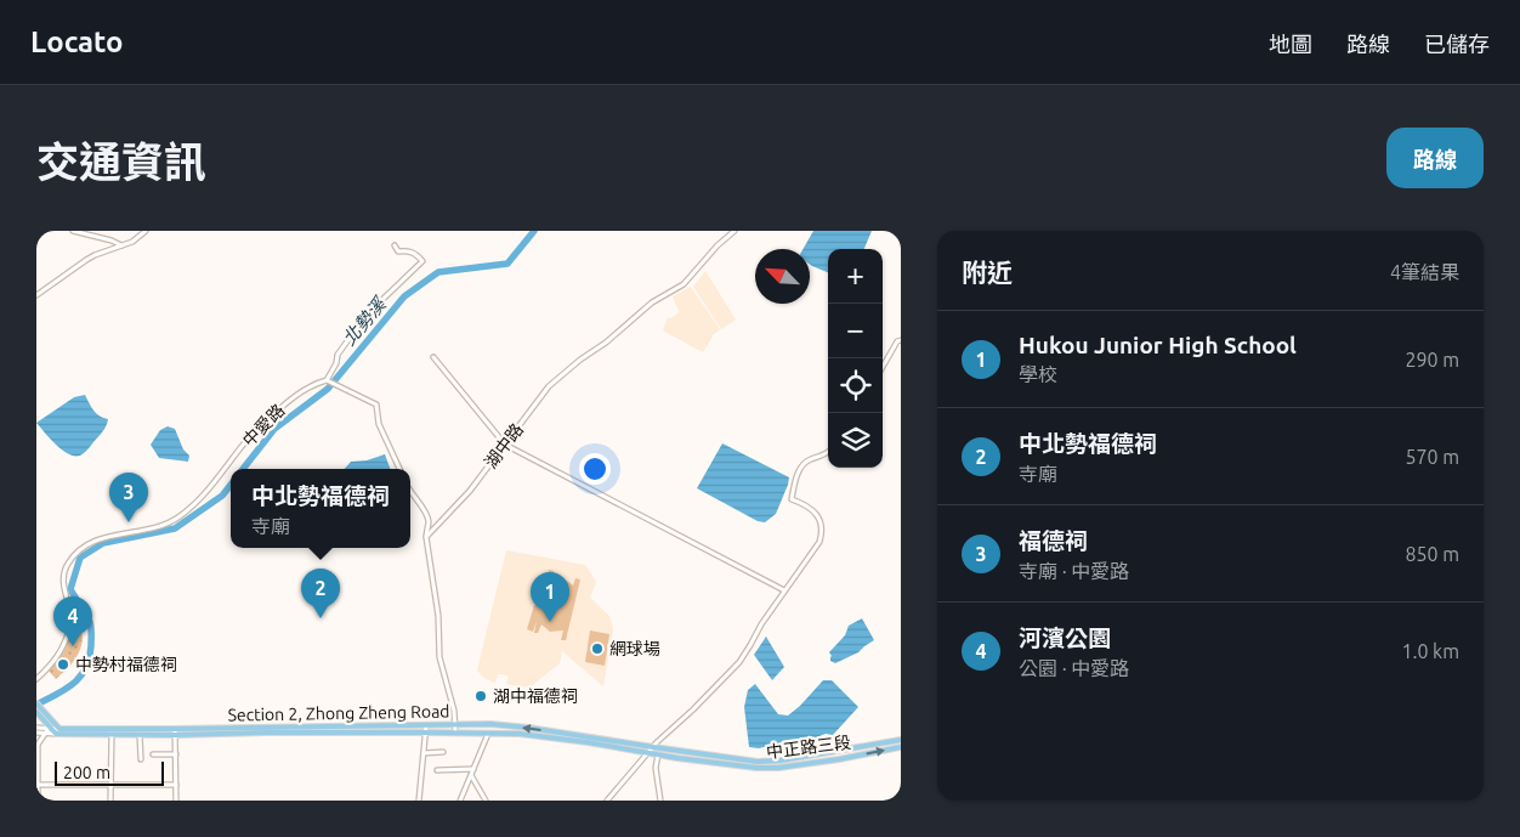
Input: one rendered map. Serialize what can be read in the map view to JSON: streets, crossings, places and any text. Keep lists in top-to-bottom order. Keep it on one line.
{"streets":{"main road":["Section 2, Zhong Zheng Road","中正路三段"],"street":["中愛路","湖中路"]},"crossings":[["Section 2, Zhong Zheng Road","中正路三段"]],"one_way":["中正路三段"],"water":["北勢溪"],"places":["網球場","中勢村福德祠","湖中福德祠"],"scale_bar":"200 m","north":"top left","page":{"header":"Locato","nav":["地圖","路線","已儲存"],"title":"交通資訊","buttons":"路線","heading":["附近","4筆結果"],"map_buttons":["+","−"],"list":[{"mark":"1","name":"Hukou Junior High School","note":"學校","value":"290 m"},{"mark":"2","name":"中北勢福德祠","note":"寺廟","value":"570 m"},{"mark":"3","name":"福德祠","note":"寺廟 · 中愛路","value":"850 m"},{"mark":"4","name":"河濱公園","note":"公園 · 中愛路","value":"1.0 km"}],"popup":["中北勢福德祠","寺廟"],"pins":["3","2","1","4"],"scale":"200 m"}}
